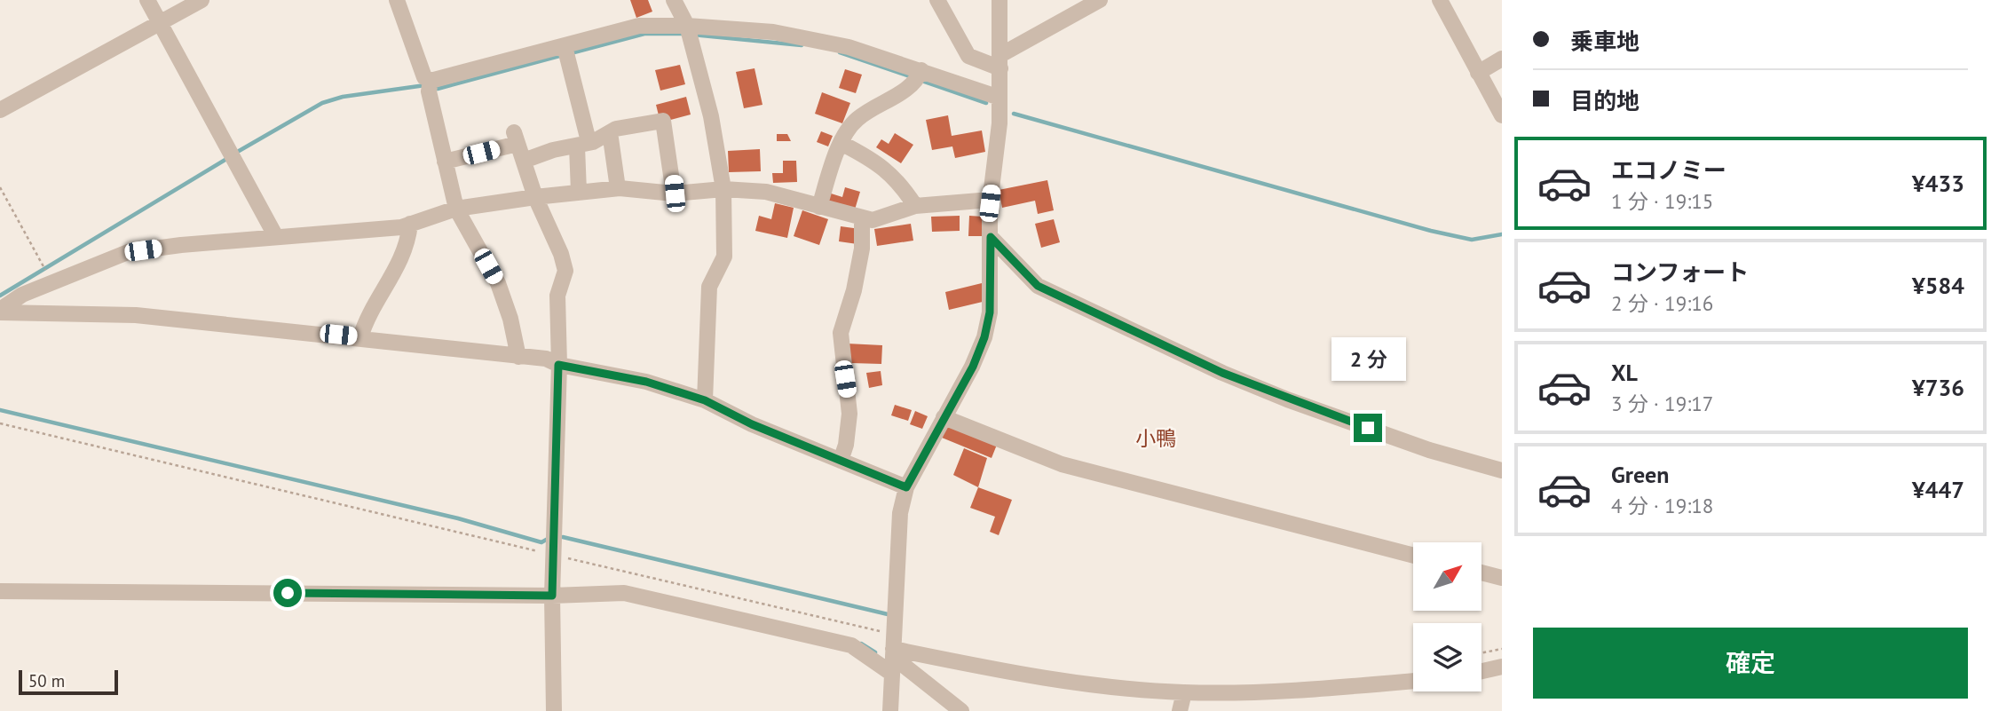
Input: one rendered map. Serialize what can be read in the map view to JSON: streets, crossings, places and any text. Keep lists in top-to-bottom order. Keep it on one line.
{"districts":["小鴨"],"scale_bar":"50 m","north":"top right","page":{"banner":["乗車地","目的地"],"list":[{"name":"エコノミー","note":"1 分 · 19:15","value":"¥433"},{"name":"コンフォート","note":"2 分 · 19:16","value":"¥584"},{"name":"XL","note":"3 分 · 19:17","value":"¥736"},{"name":"Green","note":"4 分 · 19:18","value":"¥447"}],"bubble":"2 分","buttons":"確定","scale":"50 m"}}
